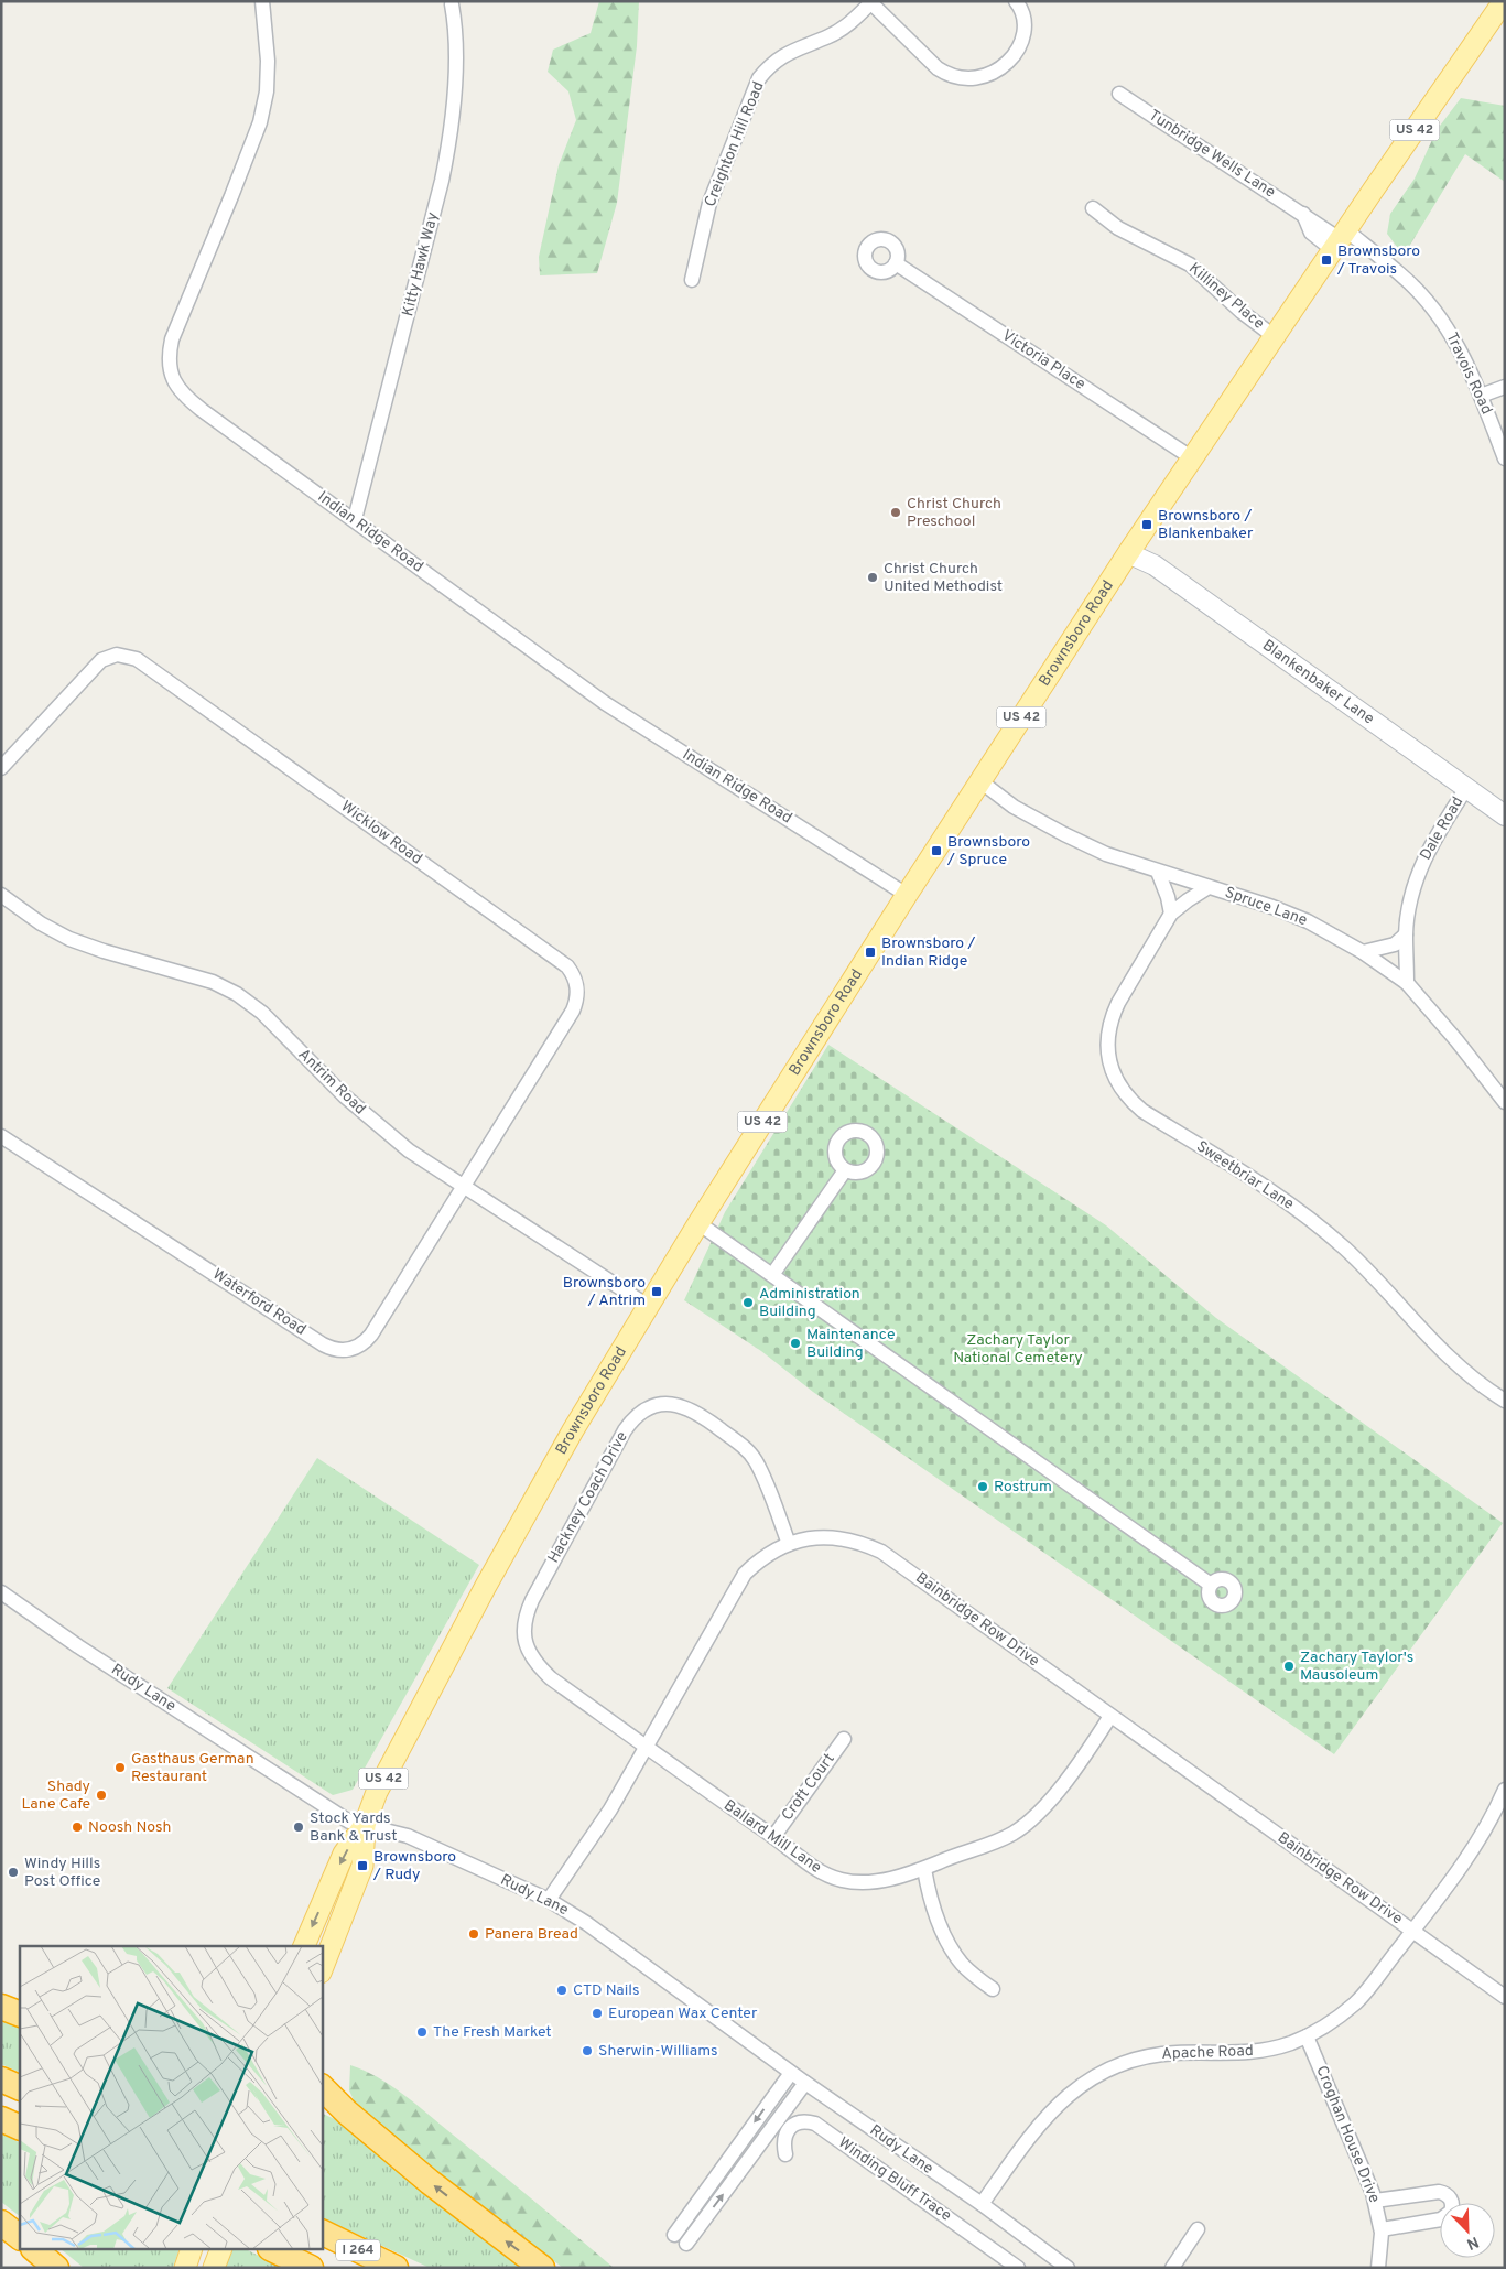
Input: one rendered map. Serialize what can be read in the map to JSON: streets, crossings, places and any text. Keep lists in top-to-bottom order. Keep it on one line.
{"streets":{"highway":["I 264"],"main road":["US 42","Brownsboro Road"],"street":["Creighton Hill Road","Tunbridge Wells Lane","Kitty Hawk Way","Killiney Place","Victoria Place","Travois Road","Indian Ridge Road","Blankenbaker Lane","Dale Road","Wicklow Road","Spruce Lane","Antrim Road","Sweetbriar Lane","Waterford Road","Hackney Coach Drive","Bainbridge Row Drive","Rudy Lane","Croft Court","Ballard Mill Lane","Apache Road","Croghan House Drive","Winding Bluff Trace"]},"crossings":[["Tunbridge Wells Lane","Travois Road"],["Tunbridge Wells Lane","Brownsboro Road"],["Kitty Hawk Way","Indian Ridge Road"],["Killiney Place","Brownsboro Road"],["Victoria Place","Brownsboro Road"],["Travois Road","Brownsboro Road"],["Indian Ridge Road","Brownsboro Road"],["Brownsboro Road","Blankenbaker Lane"],["Brownsboro Road","Spruce Lane"],["Brownsboro Road","Antrim Road"],["Brownsboro Road","Rudy Lane"],["Blankenbaker Lane","Dale Road"],["Dale Road","Spruce Lane"],["Wicklow Road","Antrim Road"],["Wicklow Road","Waterford Road"],["Spruce Lane","Sweetbriar Lane"],["Antrim Road","Waterford Road"],["Hackney Coach Drive","Bainbridge Row Drive"],["Hackney Coach Drive","Ballard Mill Lane"],["Bainbridge Row Drive","Rudy Lane"],["Bainbridge Row Drive","Ballard Mill Lane"],["Bainbridge Row Drive","Apache Road"],["Rudy Lane","Apache Road"],["Croft Court","Ballard Mill Lane"],["Apache Road","Croghan House Drive"]],"parks":["Zachary Taylor National Cemetery"],"places":{"transit":["Brownsboro / Travois","Brownsboro / Blankenbaker","Brownsboro / Spruce","Brownsboro / Indian Ridge","Brownsboro / Antrim","Brownsboro / Rudy"],"other":["Christ Church Preschool","Christ Church United Methodist","Administration Building","Maintenance Building","Rostrum","Zachary Taylor's Mausoleum","Gasthaus German Restaurant","Shady Lane Cafe","Noosh Nosh","Stock Yards Bank & Trust","Windy Hills Post Office","Panera Bread","CTD Nails","European Wax Center","The Fresh Market","Sherwin-Williams"]},"north":"bottom right"}
